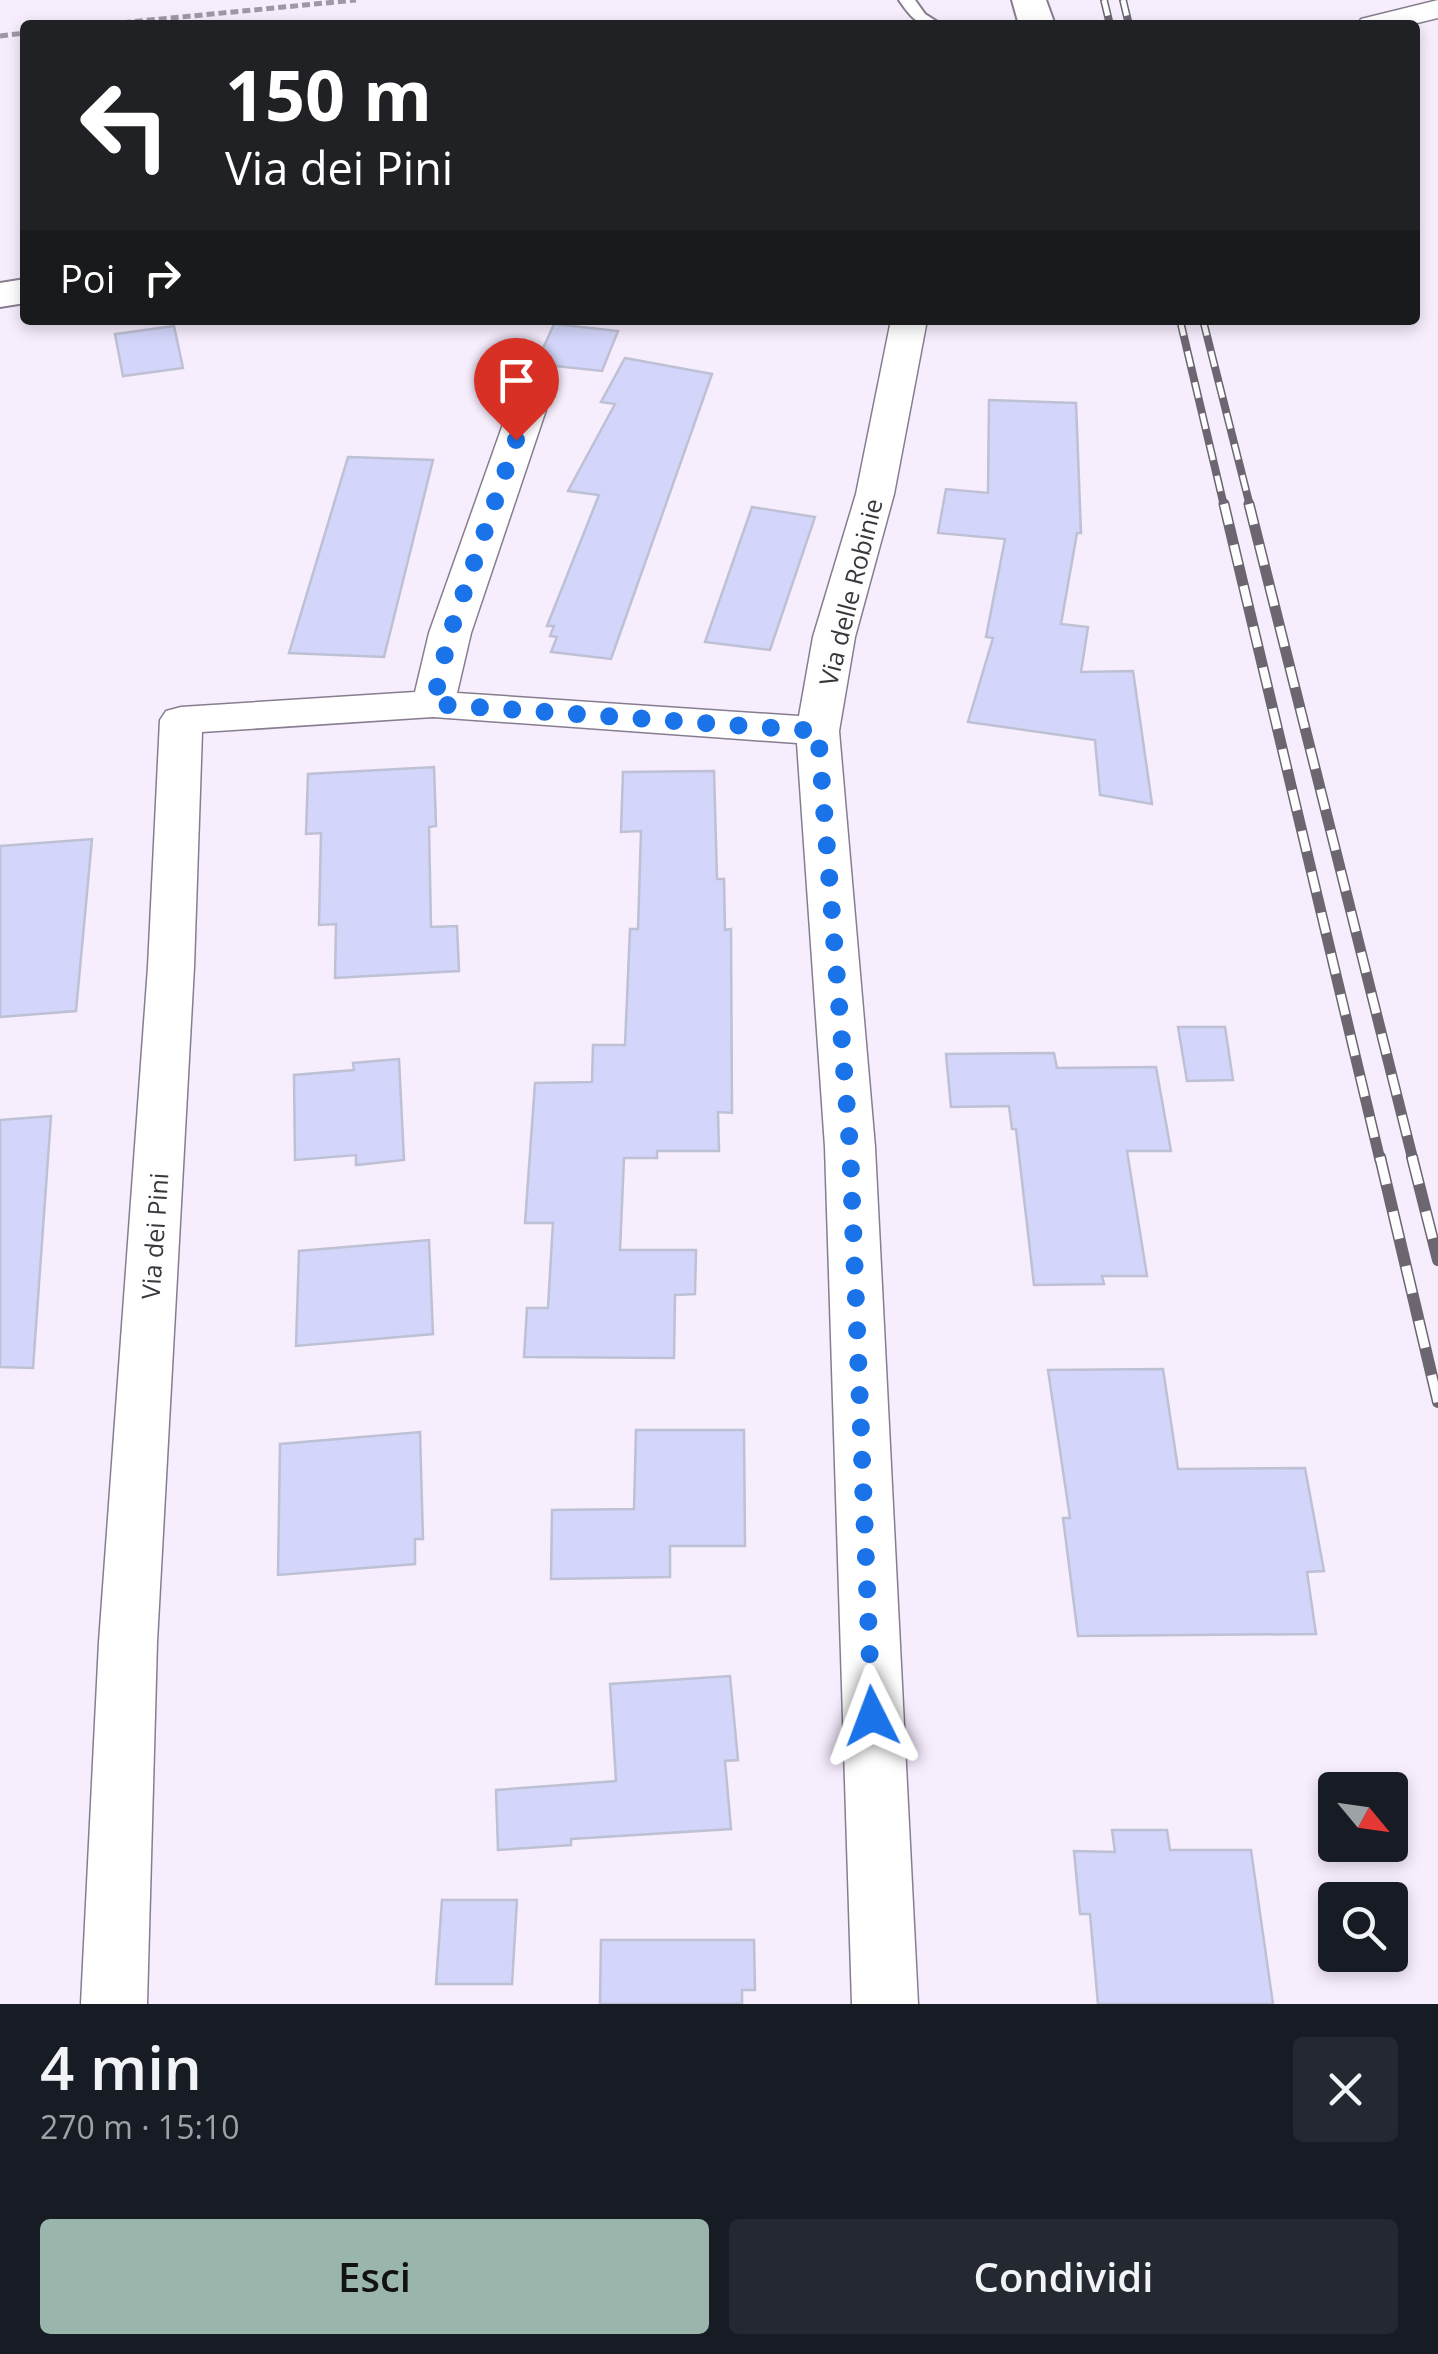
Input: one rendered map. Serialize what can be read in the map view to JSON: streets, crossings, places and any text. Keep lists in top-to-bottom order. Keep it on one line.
{"streets":{"street":["Via delle Robinie","Via dei Pini"]},"crossings":[["Via delle Robinie","Via dei Pini"]],"north":"bottom right","page":{"turn":["150 m","Via dei Pini"],"then":"Poi","heading":["4 min","270 m · 15:10"],"buttons":["Esci","Condividi"]}}
